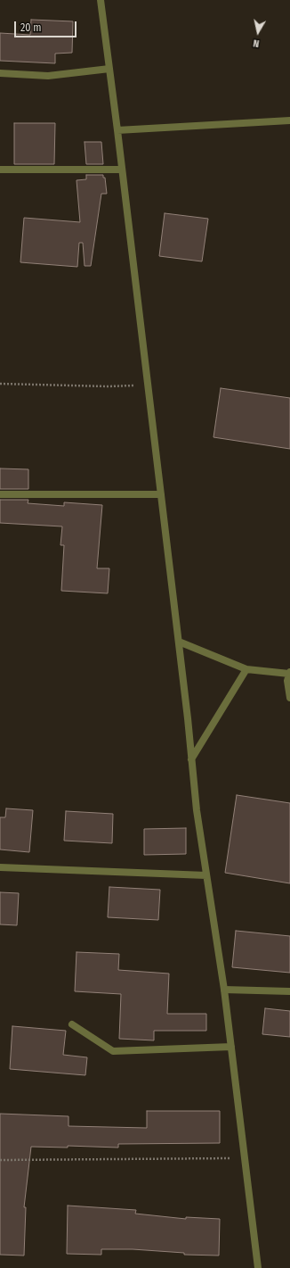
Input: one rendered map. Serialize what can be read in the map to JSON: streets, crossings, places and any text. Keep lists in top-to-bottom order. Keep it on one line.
{"scale_bar":"20 m","north":"bottom"}
